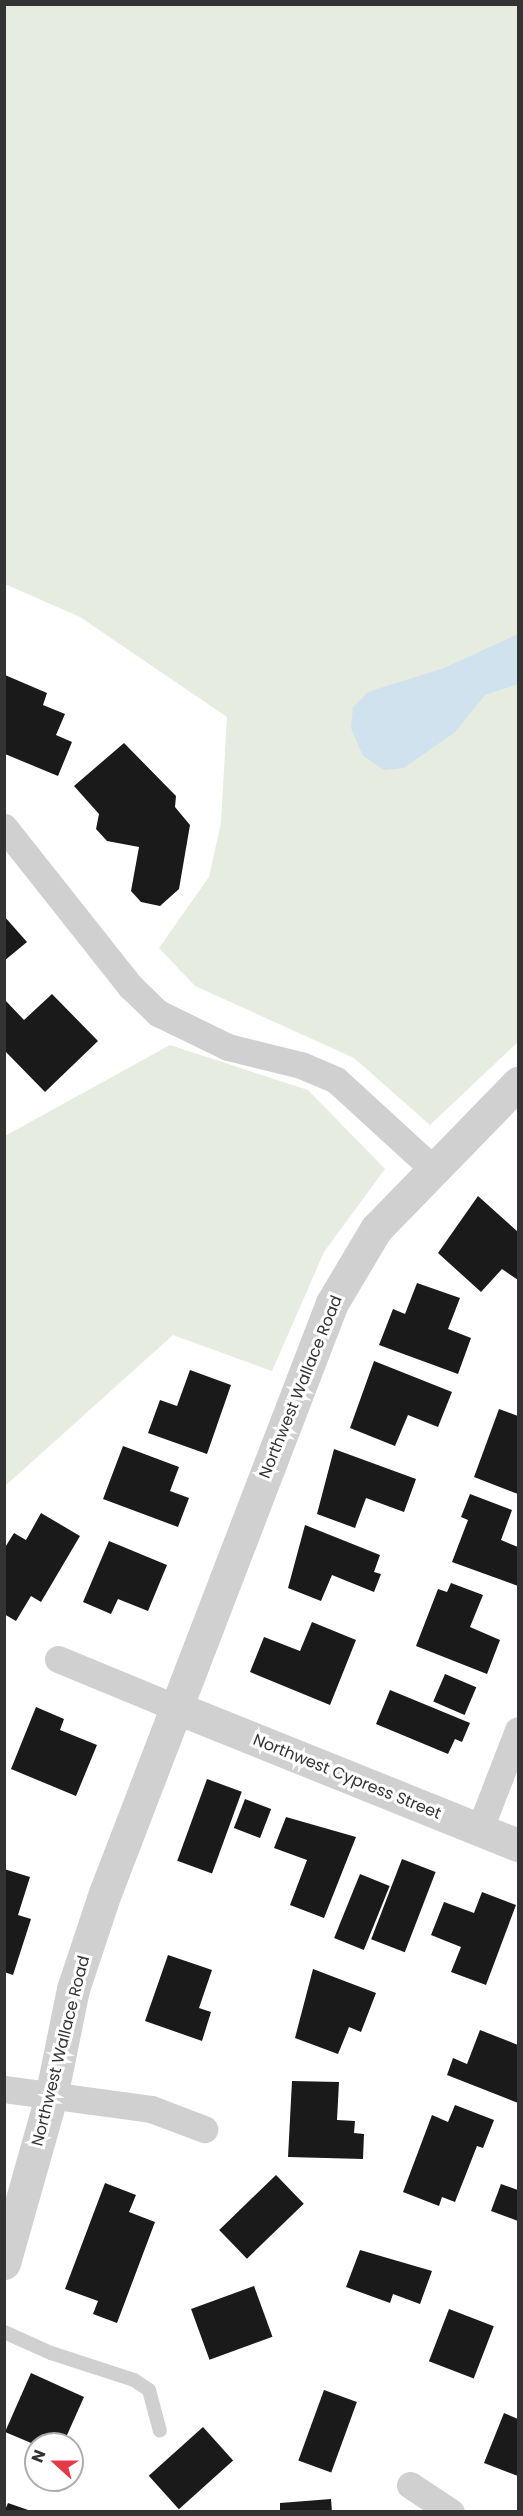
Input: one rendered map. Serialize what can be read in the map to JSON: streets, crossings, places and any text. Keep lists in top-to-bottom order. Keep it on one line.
{"streets":{"street":["Northwest Wallace Road","Northwest Cypress Street"]},"crossings":[["Northwest Wallace Road","Northwest Cypress Street"]],"north":"left"}
